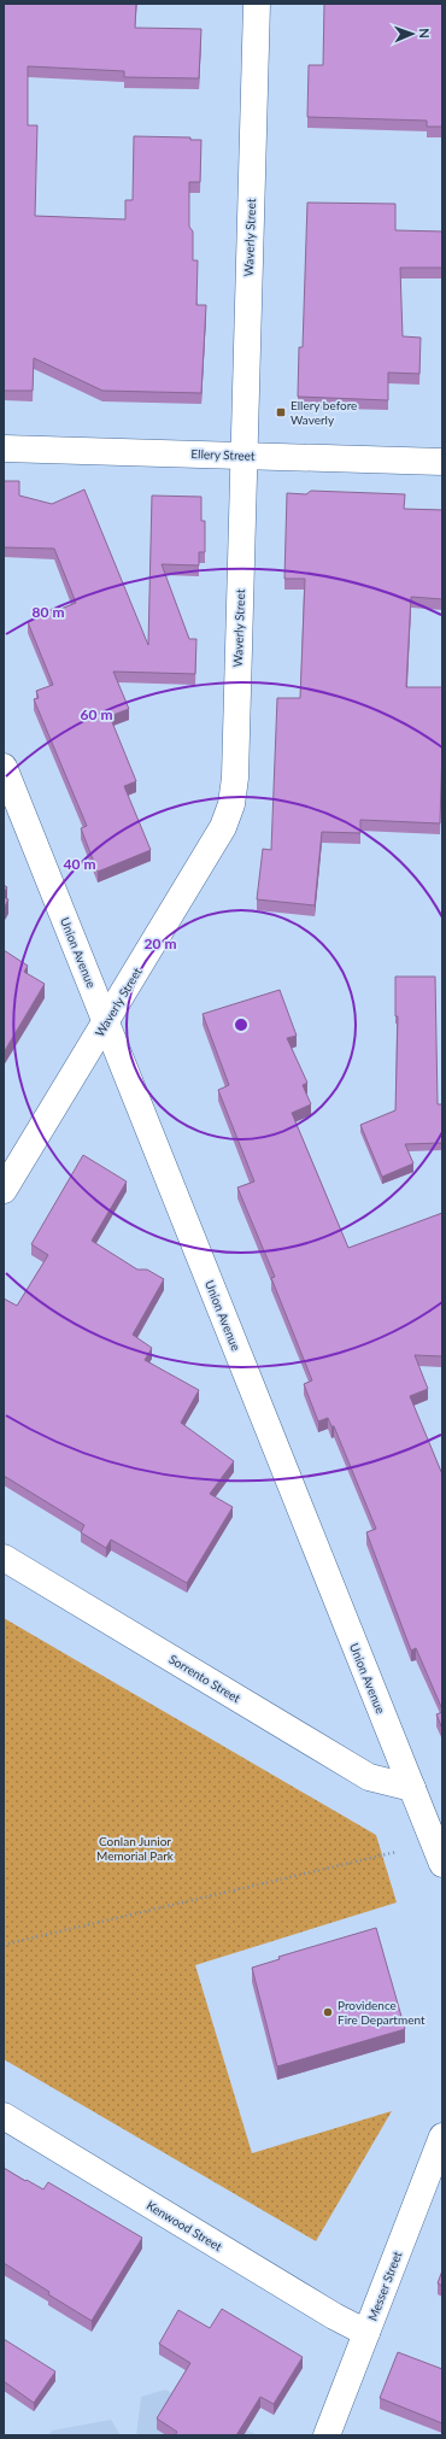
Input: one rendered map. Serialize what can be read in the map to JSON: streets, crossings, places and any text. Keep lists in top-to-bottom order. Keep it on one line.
{"streets":{"street":["Waverly Street","Ellery Street","Union Avenue","Sorrento Street","Kenwood Street","Messer Street"]},"crossings":[["Waverly Street","Ellery Street"],["Waverly Street","Union Avenue"],["Union Avenue","Sorrento Street"],["Kenwood Street","Messer Street"]],"parks":["Conlan Junior Memorial Park"],"places":{"transit":["Ellery before Waverly"],"other":["Providence Fire Department"]},"north":"right","rings":["80 m","60 m","40 m","20 m"]}
